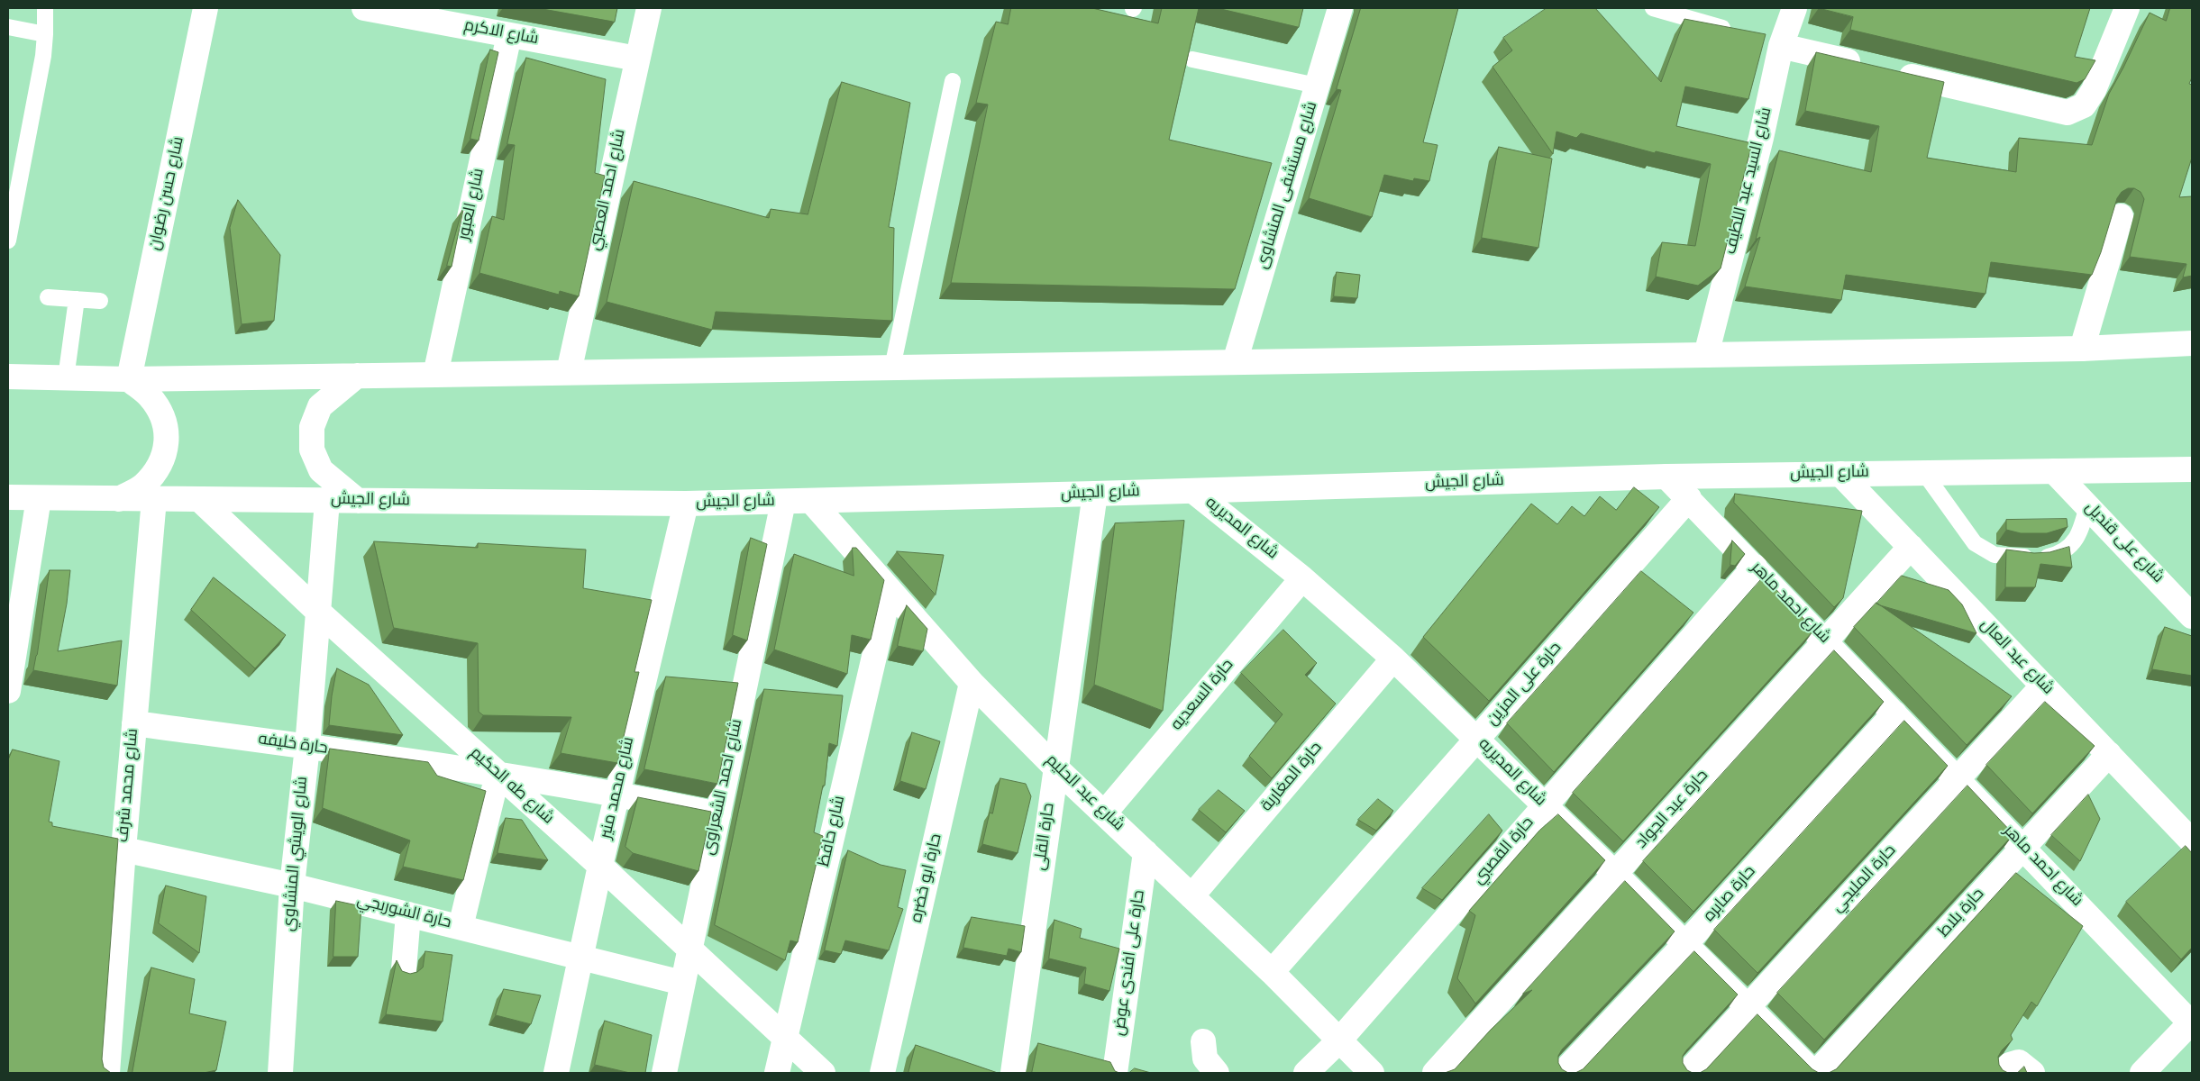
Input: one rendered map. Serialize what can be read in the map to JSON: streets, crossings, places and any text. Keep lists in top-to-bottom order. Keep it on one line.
{"streets":{"street":["شارع الاكرم","شارع السيد عبد اللطيف","شارع مستشفى المنشاوى","شارع احمد العصبي","شارع حسن رضوان","شارع العبور","شارع الجيش","شارع المديريه","شارع على قنديل","شارع احمد ماهر","شارع عبد العال","حارة على المزين","حارة السعديه","حارة خليفه","حارة المغاربة","شارع محمد شرف","شارع طه الحكيم","شارع احمد الشعراوى","شارع محمد منير","شارع عبد الحليم","حارة عبد الجواد","شارع حافظ","حارة القلى","حارة القصبي","شارع الويشي المنشاوي","حارة ابو خضره","حارة المليجي","حارة صابره","حارة الشوربجي","حارة بلاط","حارة على افندى عوض"]},"crossings":[["شارع الاكرم","شارع احمد العصبي"],["شارع الاكرم","شارع العبور"],["شارع الجيش","شارع المديريه"],["شارع الجيش","شارع على قنديل"],["شارع الجيش","شارع احمد ماهر"],["شارع الجيش","شارع عبد العال"],["شارع الجيش","شارع محمد شرف"],["شارع الجيش","شارع طه الحكيم"],["شارع الجيش","شارع احمد الشعراوى"],["شارع الجيش","شارع محمد منير"],["شارع الجيش","شارع عبد الحليم"],["شارع الجيش","حارة القلى"],["شارع الجيش","شارع الويشي المنشاوي"],["شارع المديريه","حارة على المزين"],["شارع المديريه","حارة السعديه"],["شارع المديريه","حارة المغاربة"],["شارع المديريه","حارة عبد الجواد"],["شارع المديريه","حارة القصبي"],["شارع المديريه","حارة المليجي"],["شارع المديريه","حارة صابره"],["شارع المديريه","حارة بلاط"],["شارع احمد ماهر","حارة على المزين"],["شارع احمد ماهر","حارة عبد الجواد"],["شارع احمد ماهر","حارة القصبي"],["شارع احمد ماهر","حارة المليجي"],["شارع احمد ماهر","حارة صابره"],["شارع احمد ماهر","حارة بلاط"],["شارع عبد العال","حارة عبد الجواد"],["شارع عبد العال","حارة المليجي"],["شارع عبد العال","حارة بلاط"],["حارة على المزين","شارع عبد الحليم"],["حارة السعديه","شارع عبد الحليم"],["حارة خليفه","شارع محمد شرف"],["حارة خليفه","شارع طه الحكيم"],["حارة خليفه","شارع احمد الشعراوى"],["حارة خليفه","شارع محمد منير"],["حارة خليفه","شارع الويشي المنشاوي"],["حارة المغاربة","شارع عبد الحليم"],["شارع محمد شرف","حارة الشوربجي"],["شارع طه الحكيم","شارع احمد الشعراوى"],["شارع طه الحكيم","شارع محمد منير"],["شارع طه الحكيم","شارع حافظ"],["شارع طه الحكيم","شارع الويشي المنشاوي"],["شارع احمد الشعراوى","حارة الشوربجي"],["شارع محمد منير","حارة الشوربجي"],["شارع عبد الحليم","شارع حافظ"],["شارع عبد الحليم","حارة القلى"],["شارع عبد الحليم","حارة القصبي"],["شارع عبد الحليم","حارة ابو خضره"],["شارع عبد الحليم","حارة على افندى عوض"],["شارع الويشي المنشاوي","حارة الشوربجي"]]}
